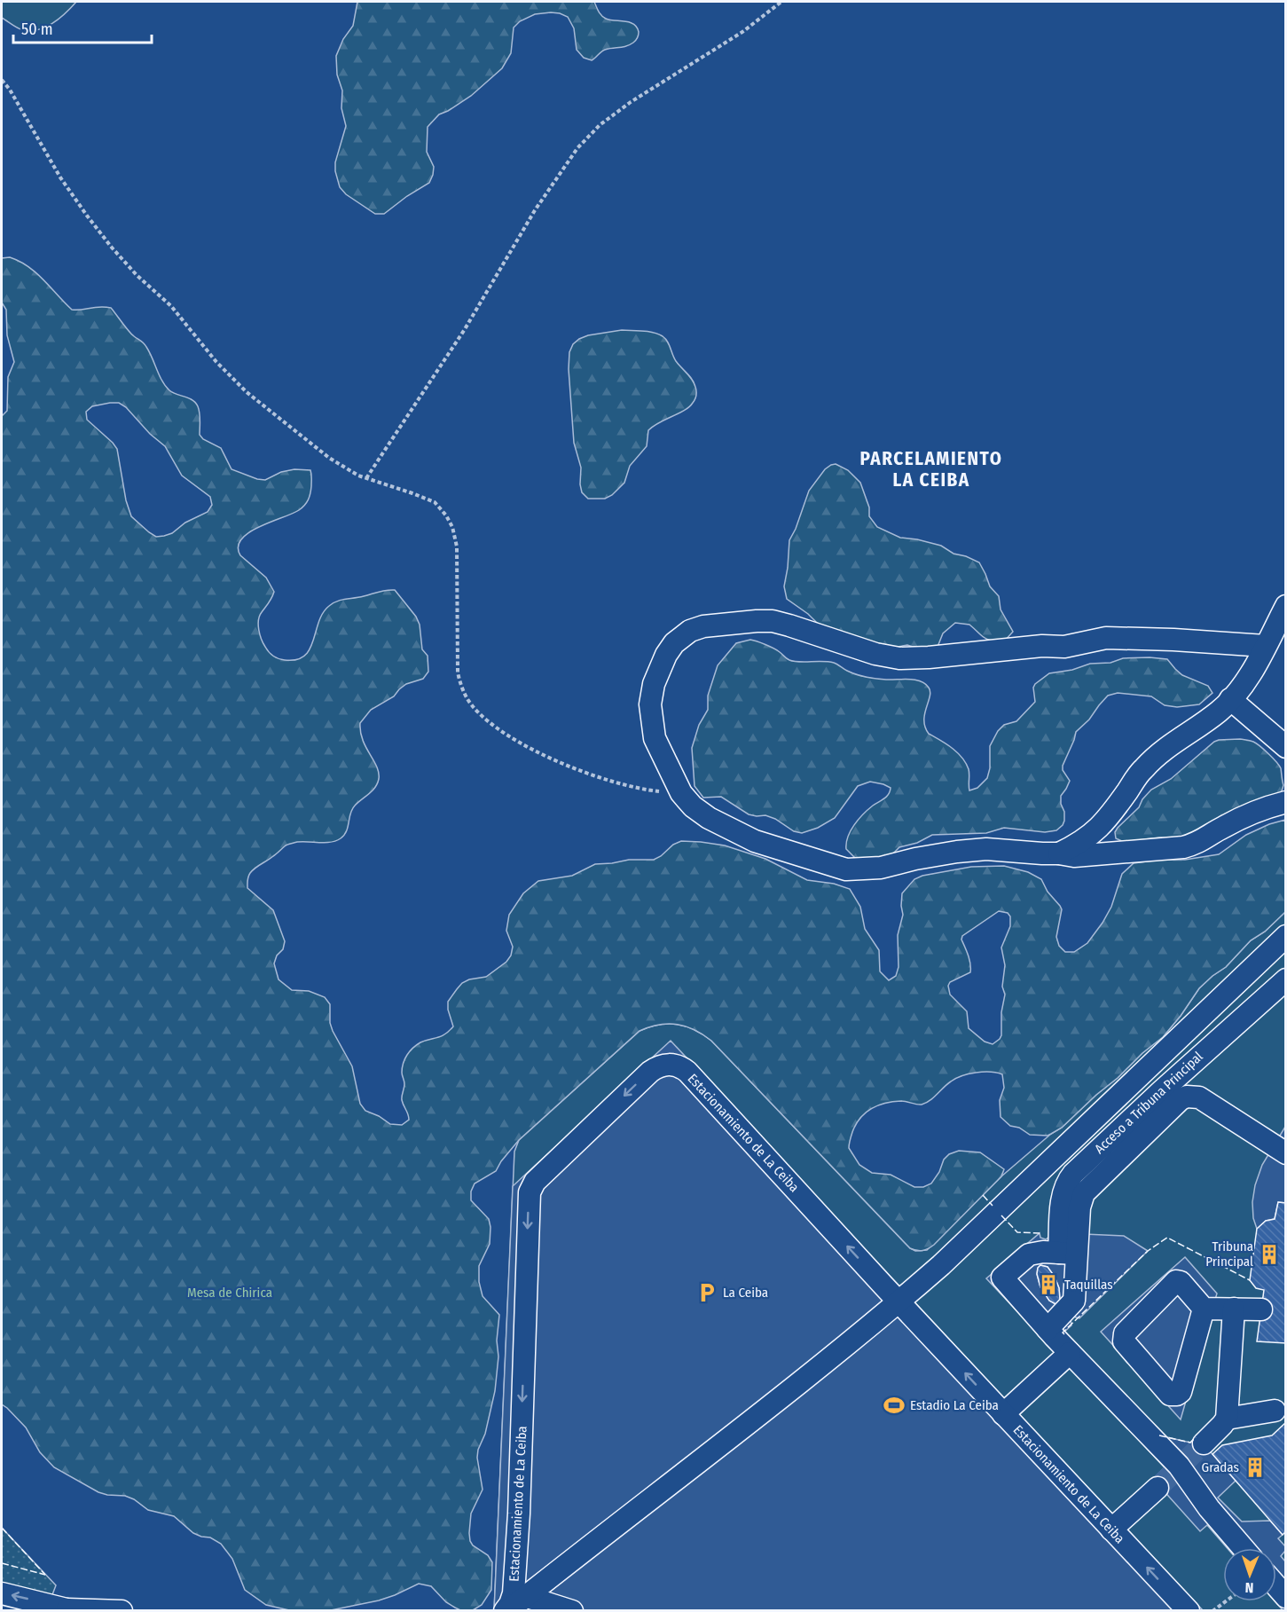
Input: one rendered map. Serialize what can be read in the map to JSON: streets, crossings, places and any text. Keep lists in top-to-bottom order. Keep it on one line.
{"streets":{"street":["Acceso a Tribuna Principal","Estacionamiento de La Ceiba"]},"districts":["PARCELAMIENTO LA CEIBA"],"parks":["Mesa de Chirica"],"places":{"building":["Tribuna Principal","Taquillas","Gradas"],"parking":["La Ceiba"],"sports":["Estadio La Ceiba"]},"scale_bar":"50 m","north":"bottom"}
